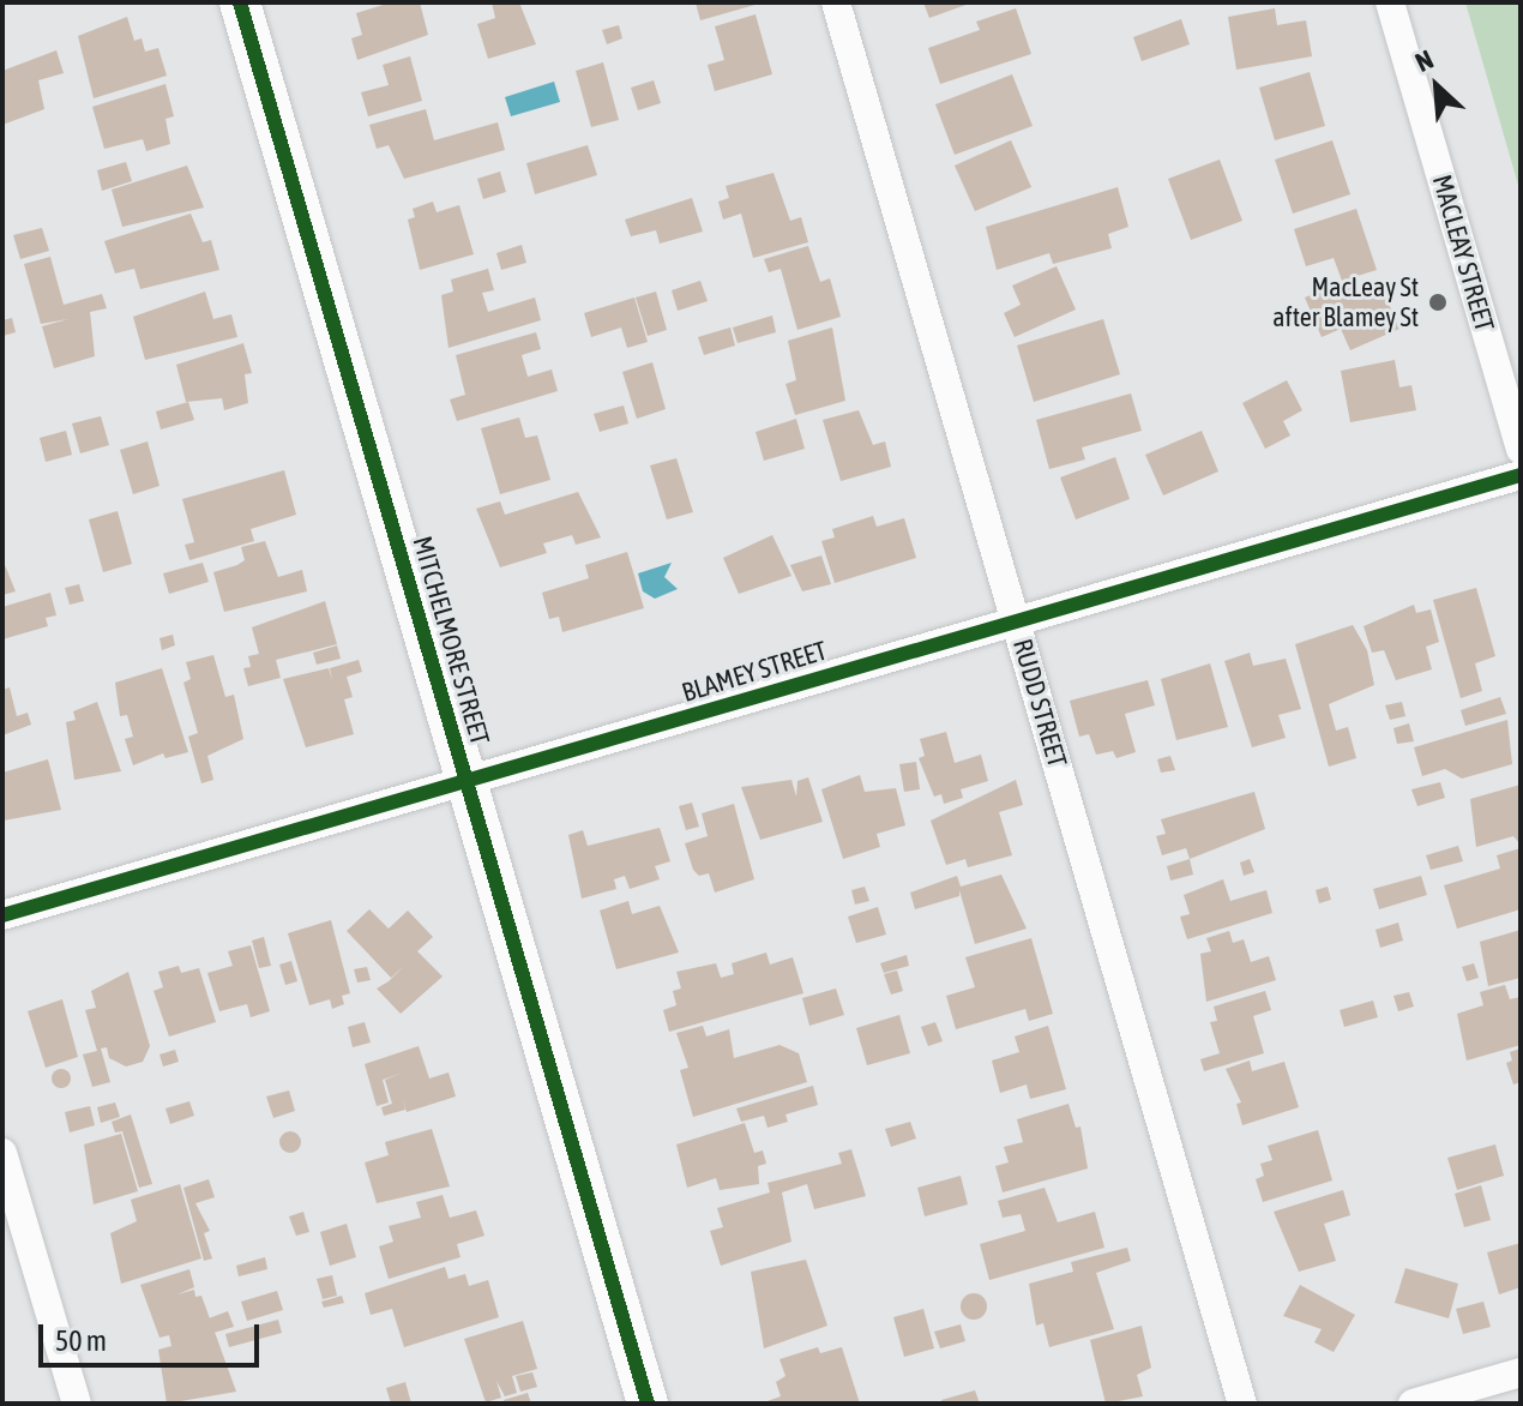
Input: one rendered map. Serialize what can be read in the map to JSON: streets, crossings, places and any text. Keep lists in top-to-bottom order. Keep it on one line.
{"streets":{"street":["MACLEAY STREET","MITCHELMORE STREET","BLAMEY STREET","RUDD STREET"]},"crossings":[["MITCHELMORE STREET","BLAMEY STREET"],["BLAMEY STREET","RUDD STREET"]],"places":["MacLeay St after Blamey St"],"scale_bar":"50 m","north":"top left"}
